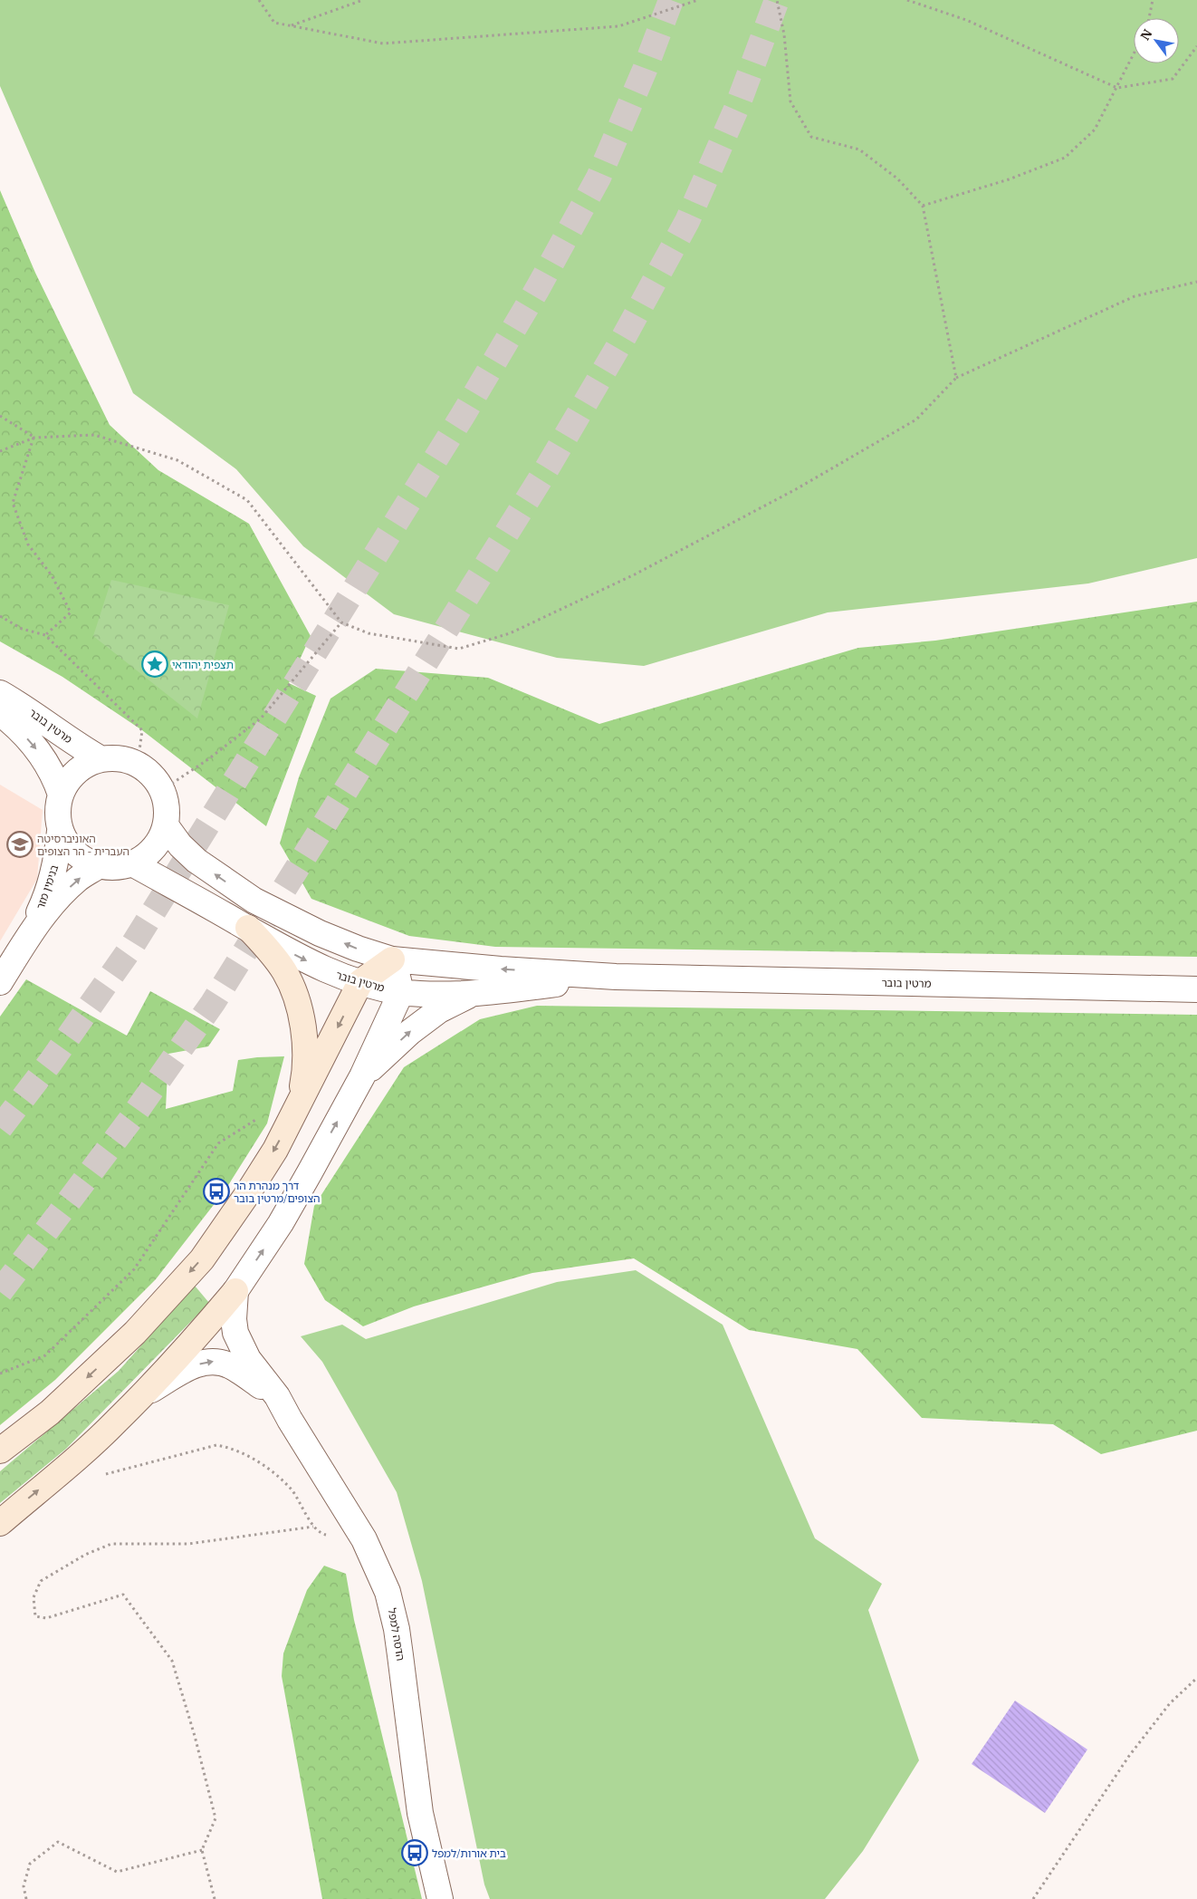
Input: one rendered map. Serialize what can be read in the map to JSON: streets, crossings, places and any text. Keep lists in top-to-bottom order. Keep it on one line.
{"streets":{"street":["מרטין בובר","בנימין מזר","הדסה למפל"]},"crossings":[["מרטין בובר","בנימין מזר"]],"one_way":["בנימין מזר"],"places":{"place":["תצפית יהודאי"],"school or university":["האוניברסיטה העברית - הר הצופים"],"bus stop":["דרך מנהרת הר הצופים/מרטין בובר","בית אורות/למפל"]},"north":"top left"}
